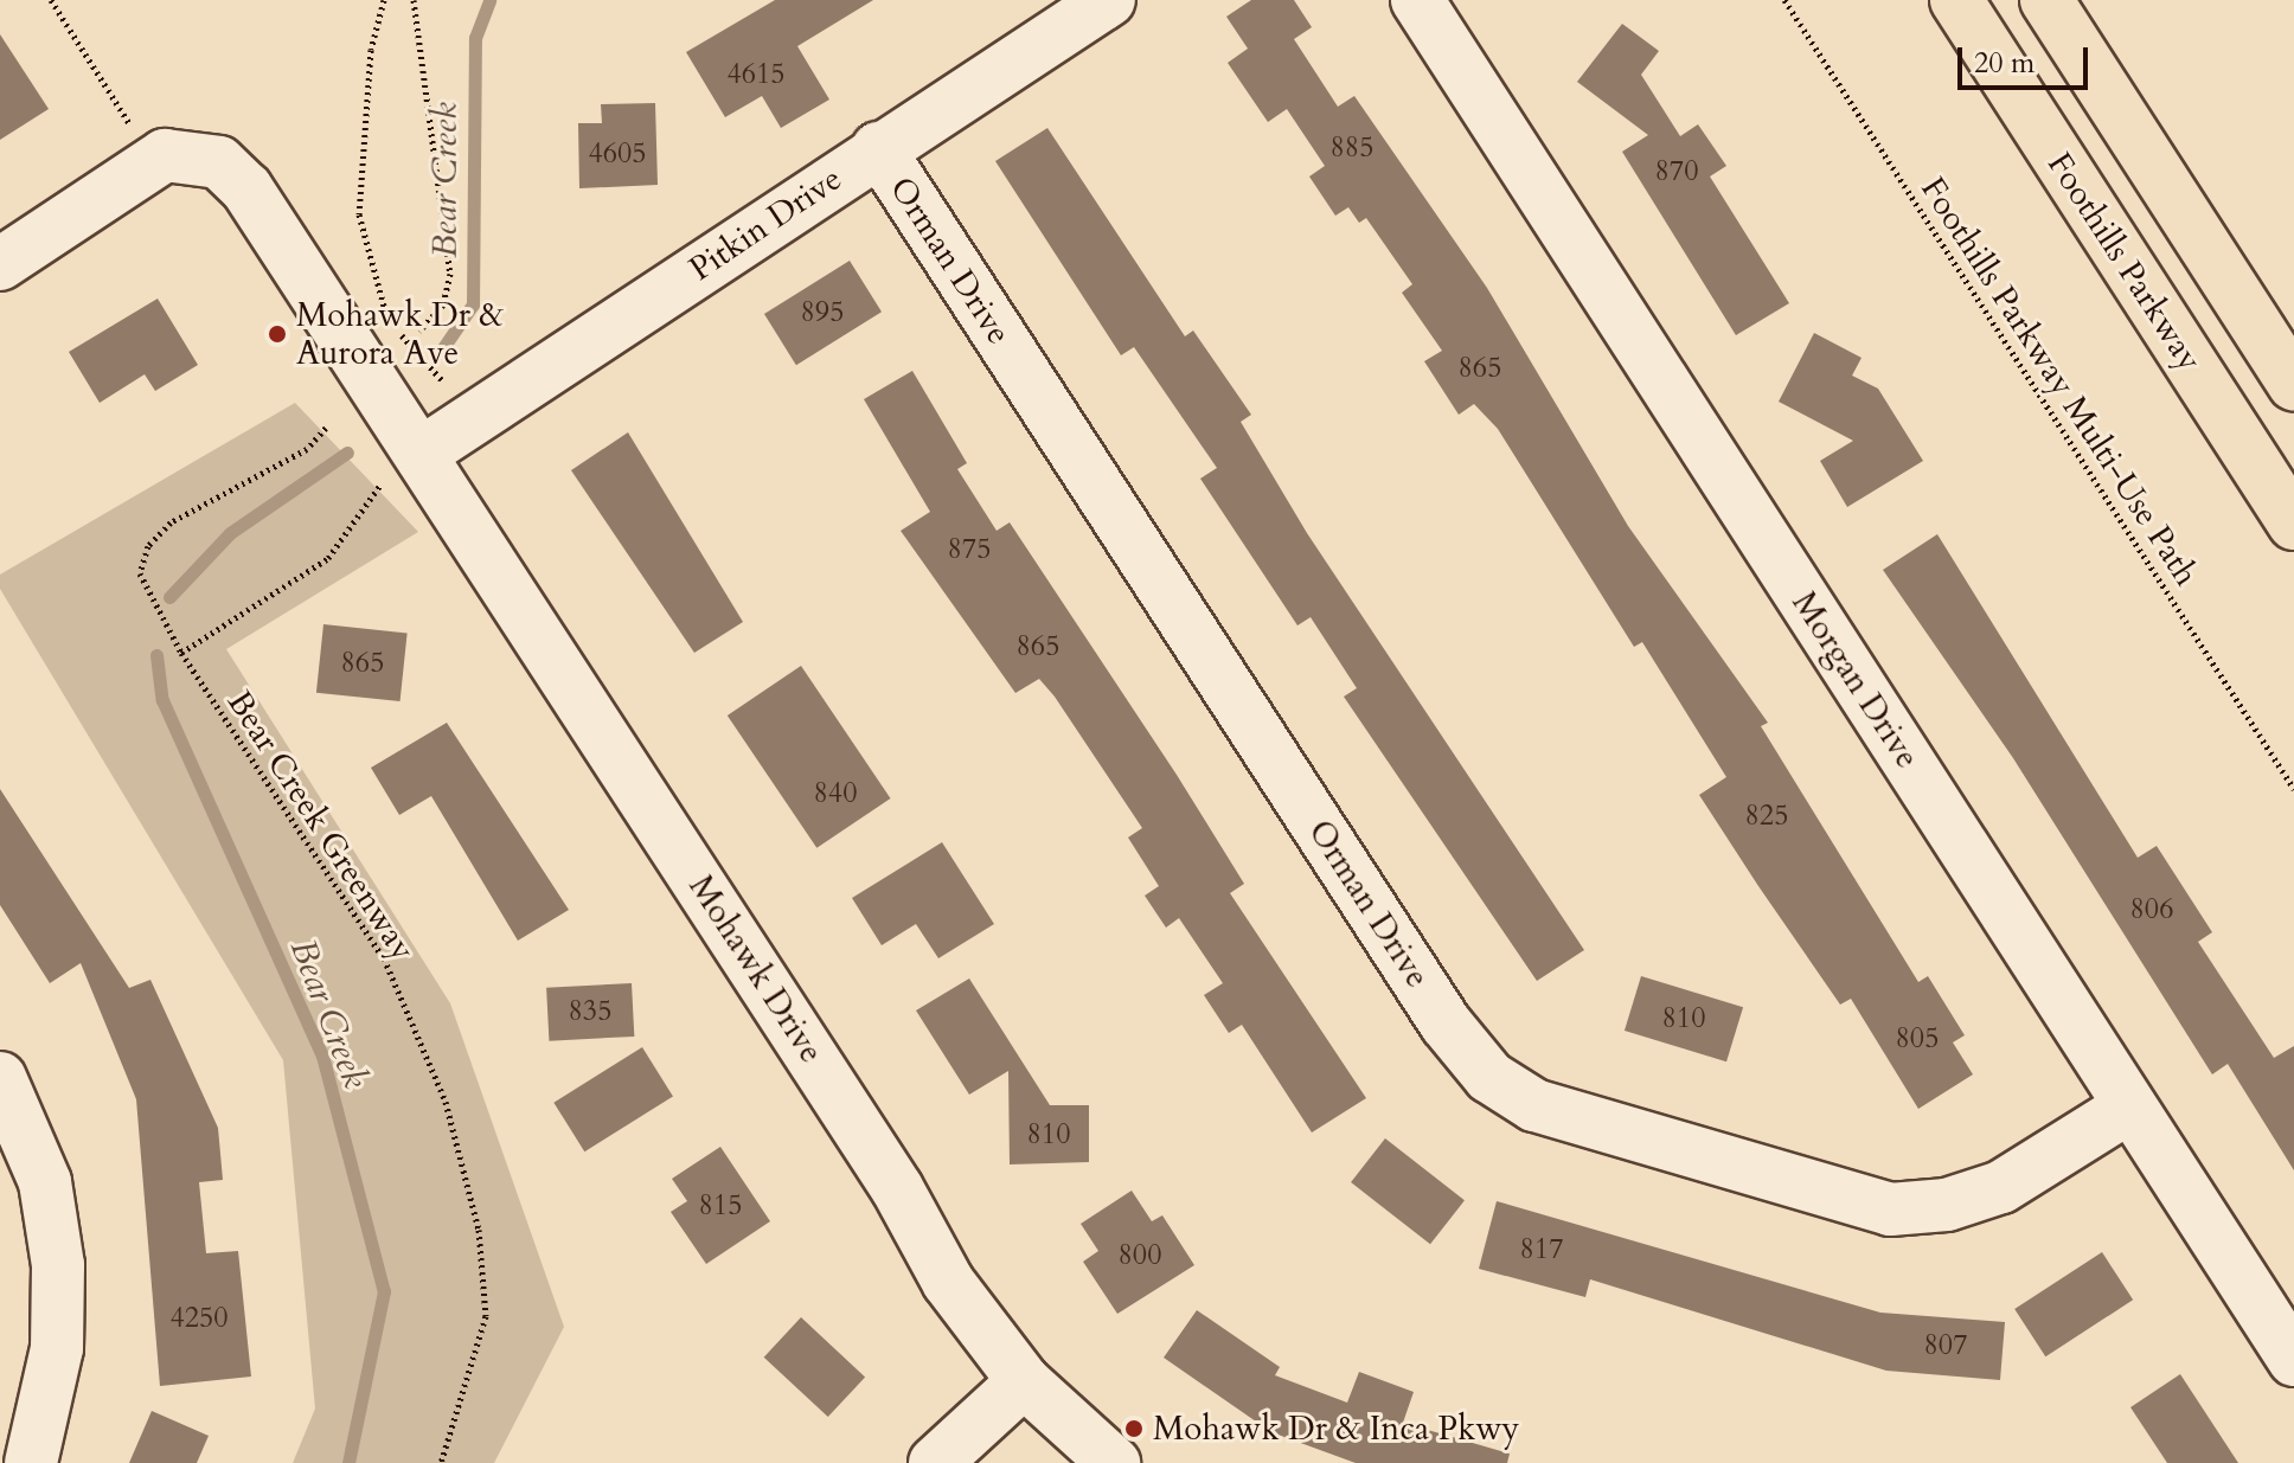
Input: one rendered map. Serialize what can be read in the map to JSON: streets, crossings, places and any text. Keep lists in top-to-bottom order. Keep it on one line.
{"streets":{"highway":["Foothills Parkway"],"street":["Pitkin Drive","Orman Drive","Morgan Drive","Mohawk Drive"],"path":["Foothills Parkway Multi-Use Path","Bear Creek Greenway"]},"crossings":[["Pitkin Drive","Orman Drive"],["Pitkin Drive","Mohawk Drive"],["Orman Drive","Morgan Drive"]],"water":["Bear Creek"],"places":["Mohawk Dr & Aurora Ave","Mohawk Dr & Inca Pkwy"],"house_numbers":["4615","885","4605","870","895","865","875","865","865","840","825","806","835","810","805","810","815","817","800","4250","807"],"scale_bar":"20 m"}
